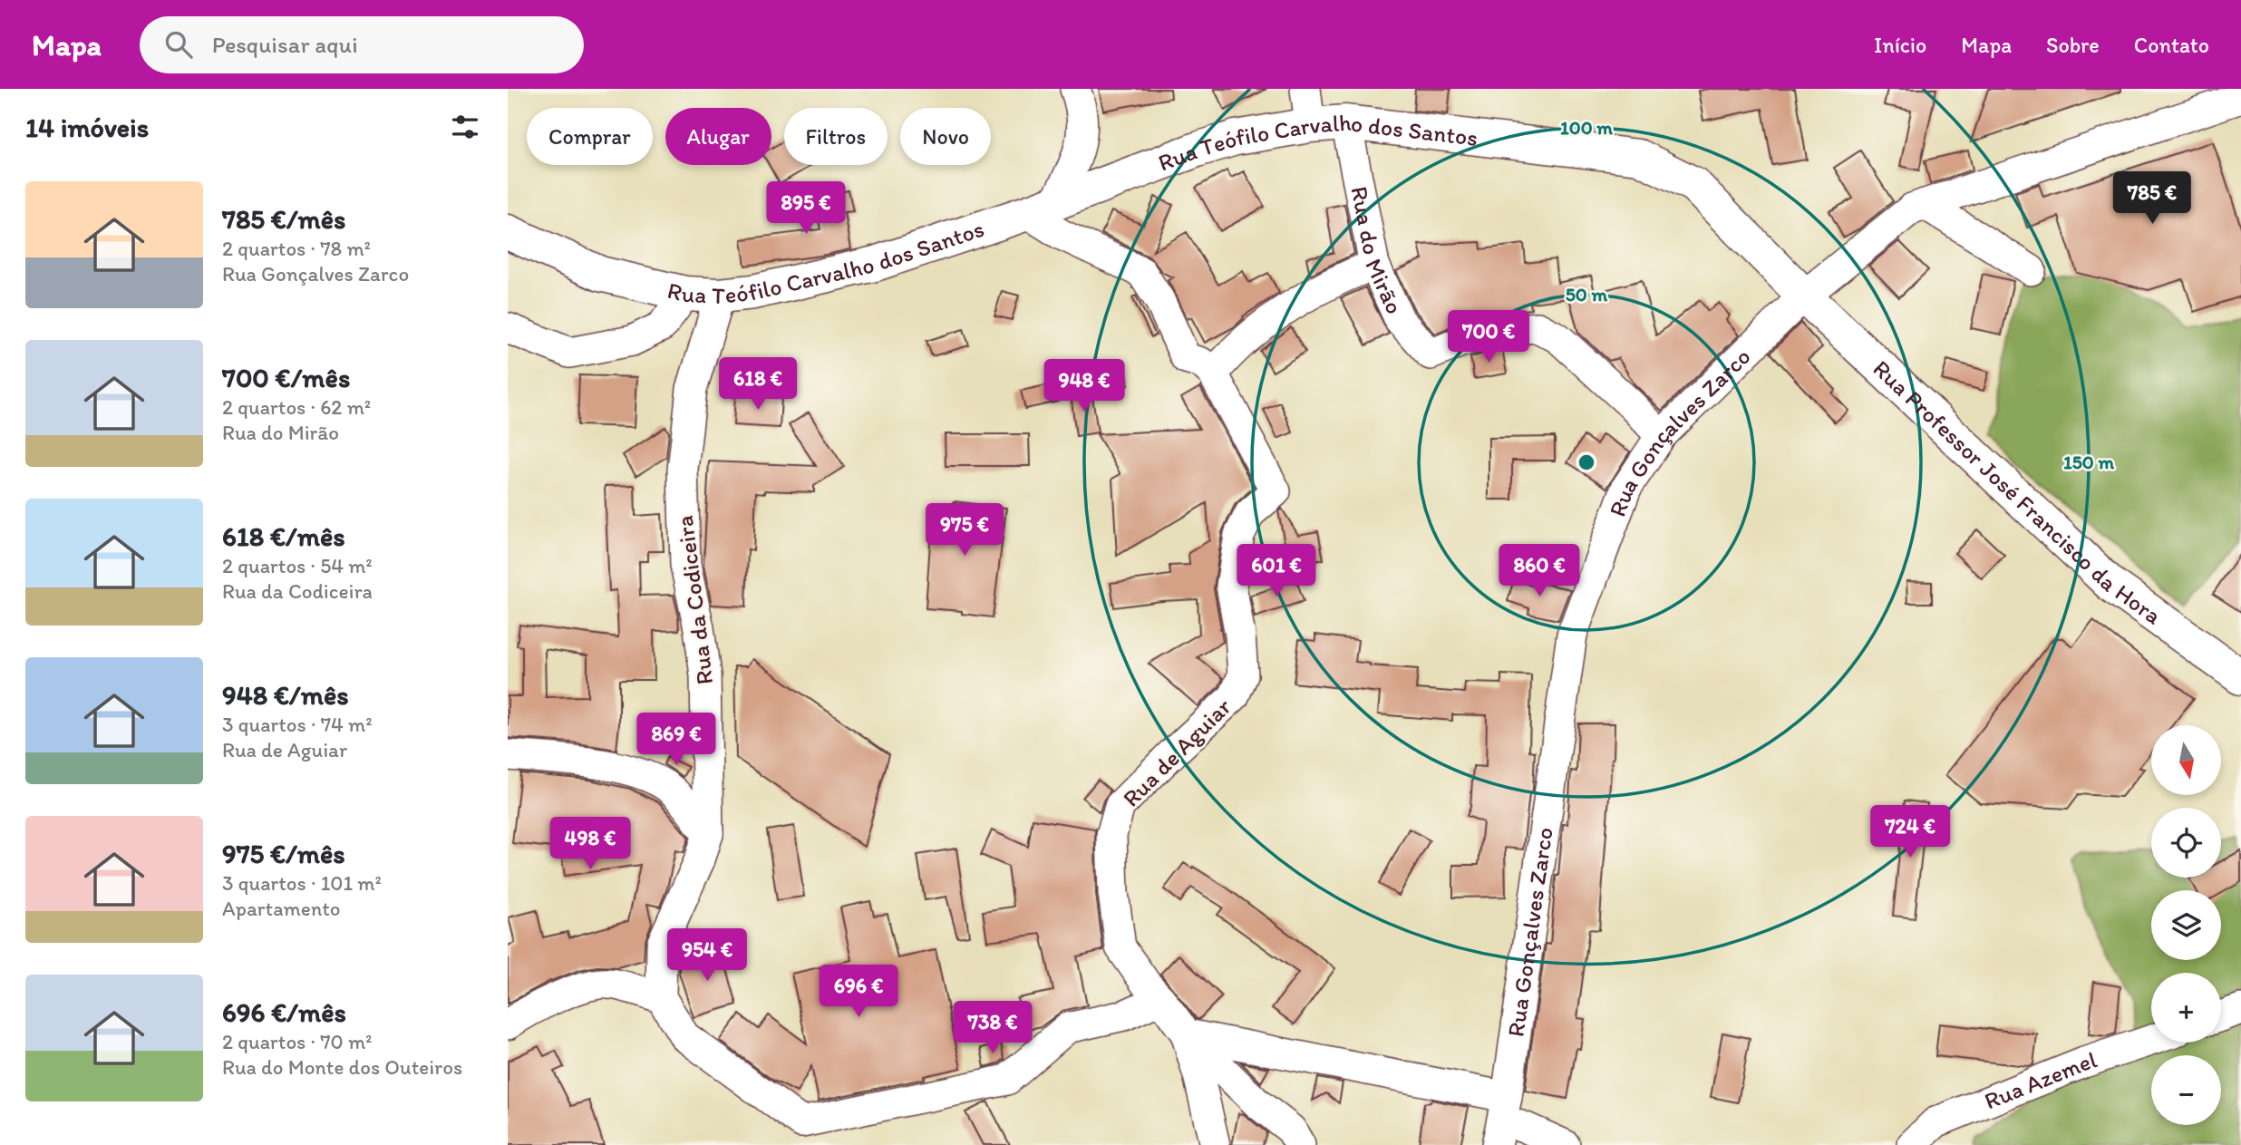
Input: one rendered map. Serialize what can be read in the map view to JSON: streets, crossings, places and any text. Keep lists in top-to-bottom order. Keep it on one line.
{"streets":{"main road":["Rua Teófilo Carvalho dos Santos","Rua Professor José Francisco da Hora"],"street":["Rua do Mirão","Rua Gonçalves Zarco","Rua da Codiceira","Rua de Aguiar","Rua Azemel"]},"crossings":[["Rua Teófilo Carvalho dos Santos","Rua do Mirão"],["Rua Teófilo Carvalho dos Santos","Rua Gonçalves Zarco"],["Rua Teófilo Carvalho dos Santos","Rua Professor José Francisco da Hora"],["Rua Teófilo Carvalho dos Santos","Rua da Codiceira"],["Rua do Mirão","Rua Gonçalves Zarco"],["Rua Gonçalves Zarco","Rua Professor José Francisco da Hora"]],"north":"bottom","page":{"header":"Mapa","search":"Pesquisar aqui","nav":["Início","Mapa","Sobre","Contato"],"heading":"14 imóveis","chip":["Comprar","Alugar","Filtros","Novo"],"list":[{"name":"785 €/mês","note":"2 quartos · 78 m² · Rua Gonçalves Zarco"},{"name":"700 €/mês","note":"2 quartos · 62 m² · Rua do Mirão"},{"name":"618 €/mês","note":"2 quartos · 54 m² · Rua da Codiceira"},{"name":"948 €/mês","note":"3 quartos · 74 m² · Rua de Aguiar"},{"name":"975 €/mês","note":"3 quartos · 101 m² · Apartamento"},{"name":"696 €/mês","note":"2 quartos · 70 m² · Rua do Monte dos Outeiros"}],"price":["785 €","895 €","700 €","618 €","948 €","975 €","601 €","860 €","869 €","724 €","498 €","954 €","696 €","738 €"],"map_buttons":["+","−"]},"rings":["100 m","50 m","150 m"]}
